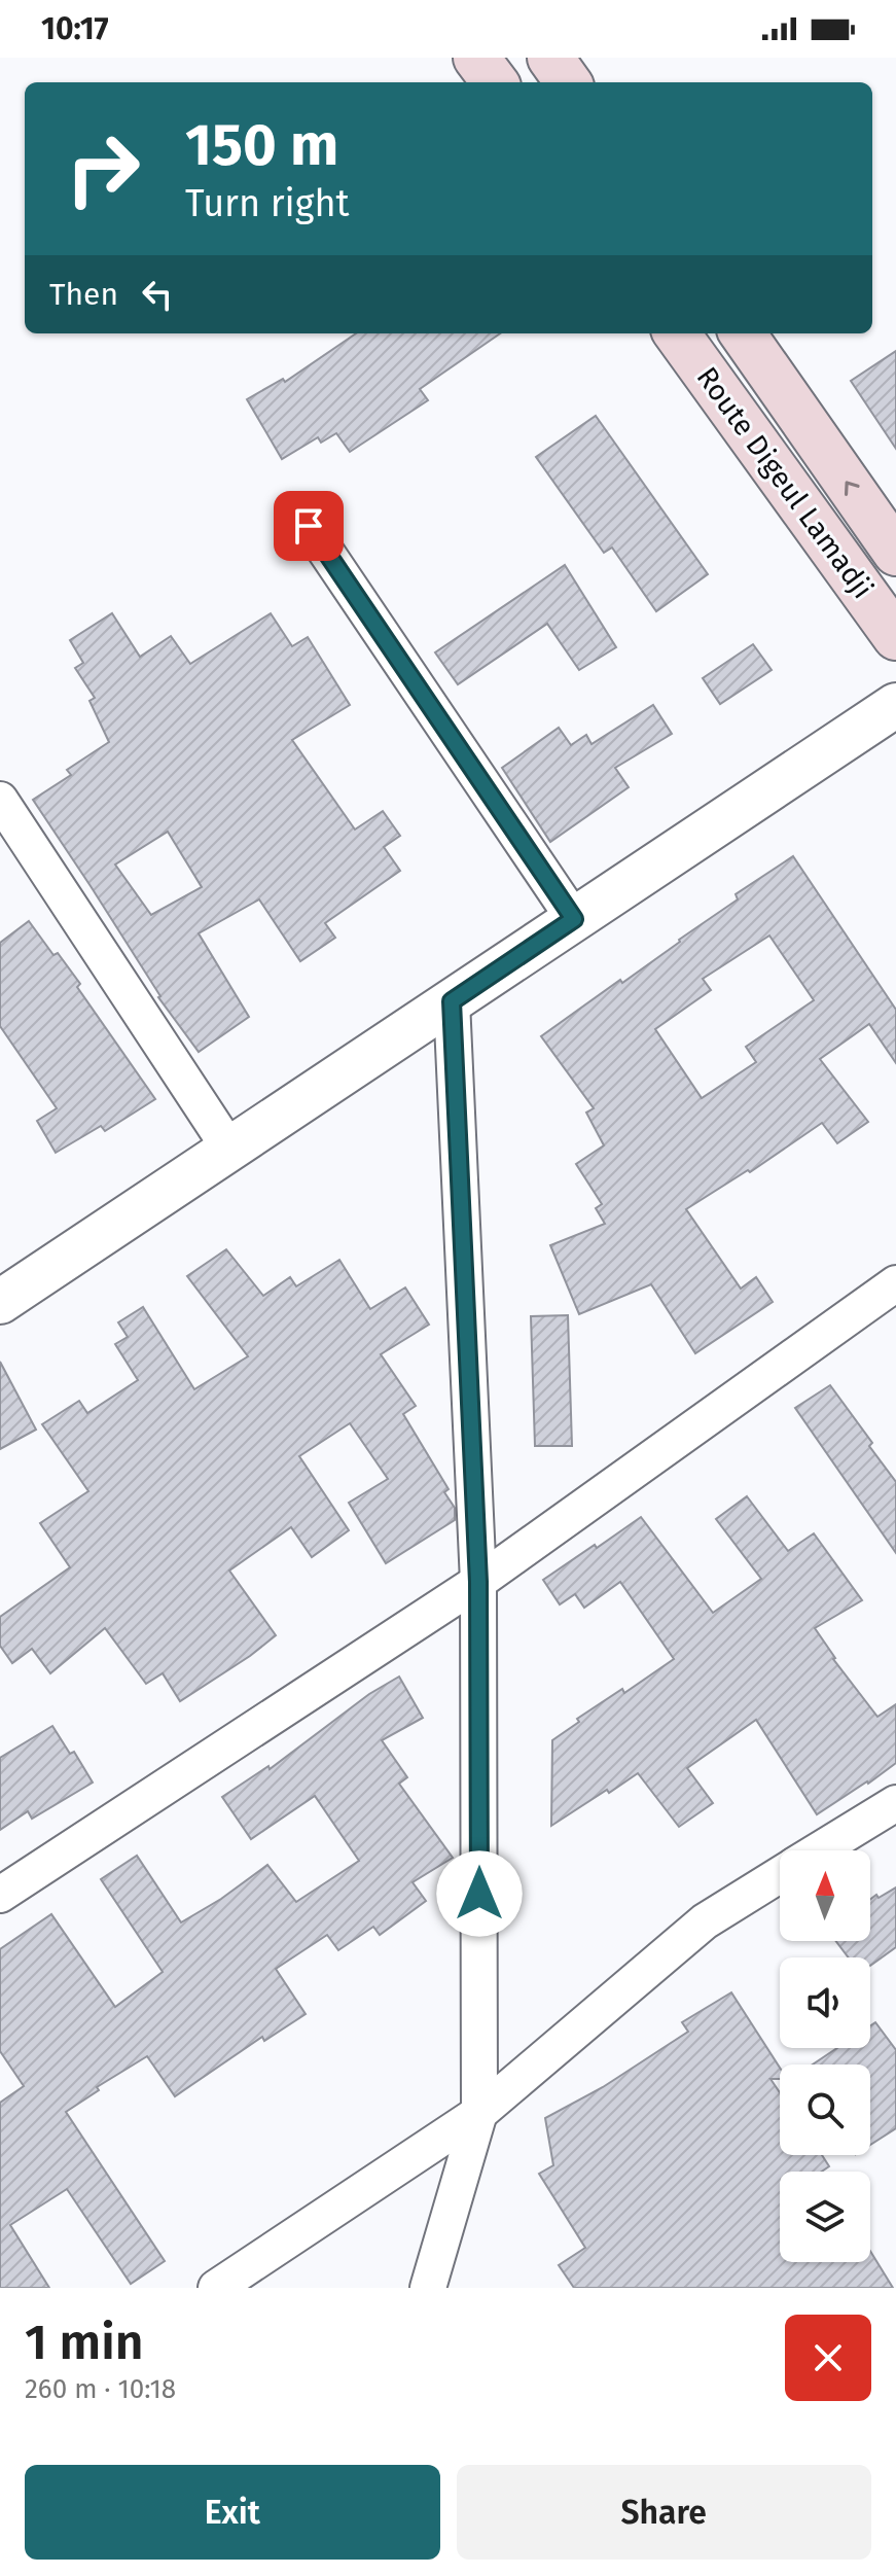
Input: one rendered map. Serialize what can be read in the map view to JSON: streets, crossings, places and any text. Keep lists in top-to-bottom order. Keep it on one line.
{"streets":{"main road":["Route Digeul Lamadji"]},"north":"top","page":{"status":"10:17","turn":["150 m","Turn right"],"then":"Then","heading":["1 min","260 m · 10:18"],"buttons":["Exit","Share"]}}
